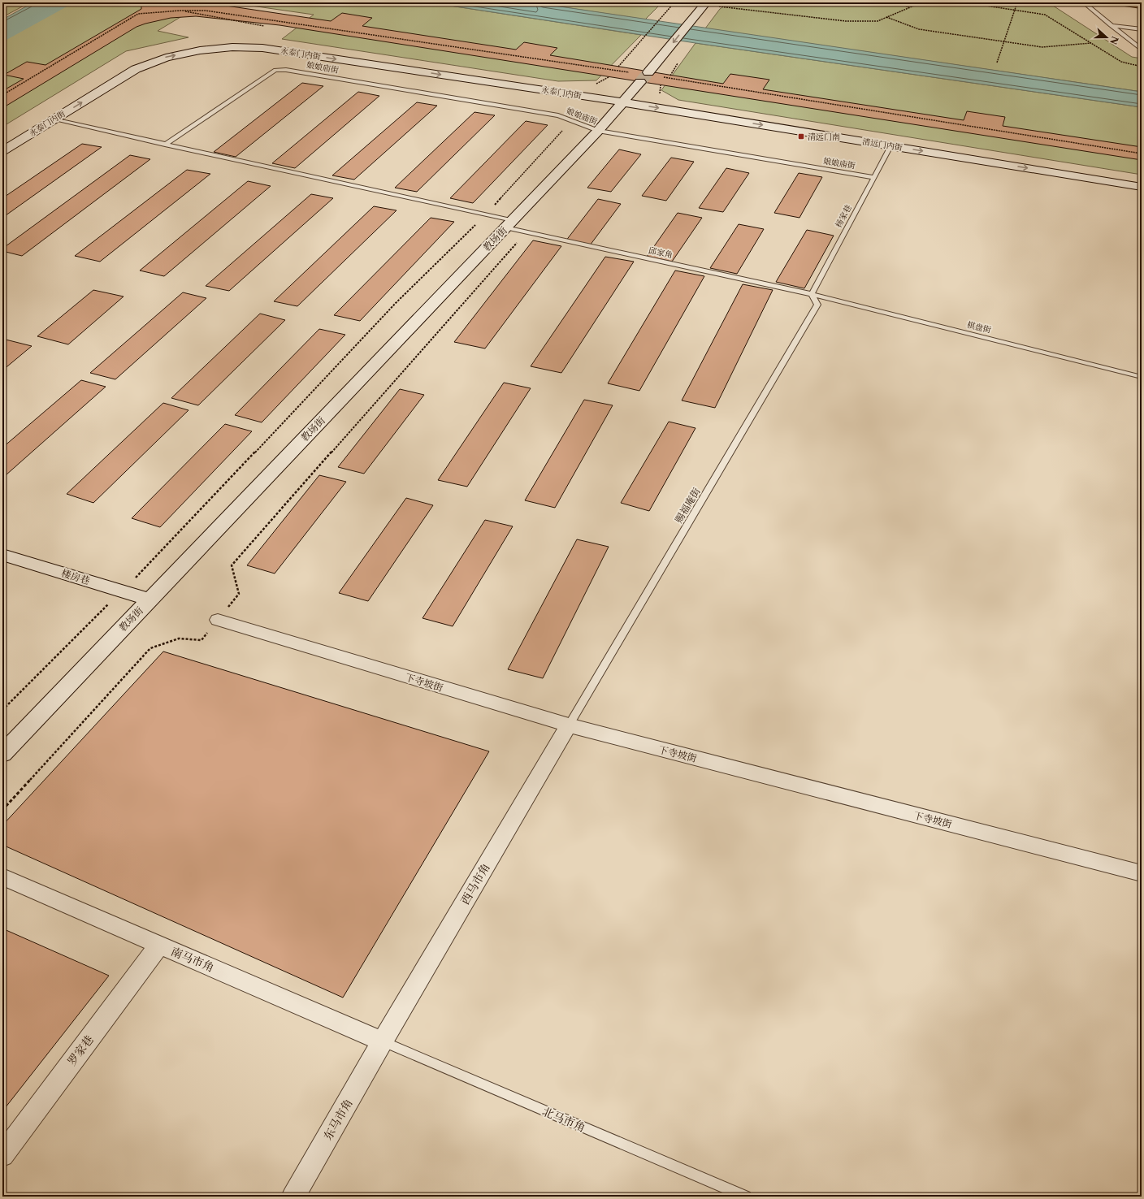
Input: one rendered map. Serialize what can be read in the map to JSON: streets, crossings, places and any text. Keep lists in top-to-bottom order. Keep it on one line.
{"streets":{"main road":["永泰门内街","清远门内街","教场街","楼房巷"],"street":["下寺坡街","西马市角","南马市角","罗家巷","东马市角"],"lane":["娘娘庙街","杨家巷","邱家角","棋盘街","赐福庵街","北马市角"]},"crossings":[["永泰门内街","清远门内街"],["永泰门内街","教场街"],["永泰门内街","邱家角"],["娘娘庙街","杨家巷"],["娘娘庙街","教场街"],["娘娘庙街","邱家角"],["清远门内街","杨家巷"],["清远门内街","教场街"],["杨家巷","邱家角"],["杨家巷","棋盘街"],["杨家巷","赐福庵街"],["教场街","邱家角"],["教场街","楼房巷"],["邱家角","棋盘街"],["邱家角","赐福庵街"],["棋盘街","赐福庵街"],["赐福庵街","下寺坡街"],["赐福庵街","西马市角"],["下寺坡街","西马市角"],["西马市角","南马市角"],["西马市角","东马市角"],["西马市角","北马市角"],["南马市角","罗家巷"],["南马市角","东马市角"],["南马市角","北马市角"],["东马市角","北马市角"]],"one_way":["永泰门内街","清远门内街"],"places":{"transit":["清远门南"]},"north":"right"}
